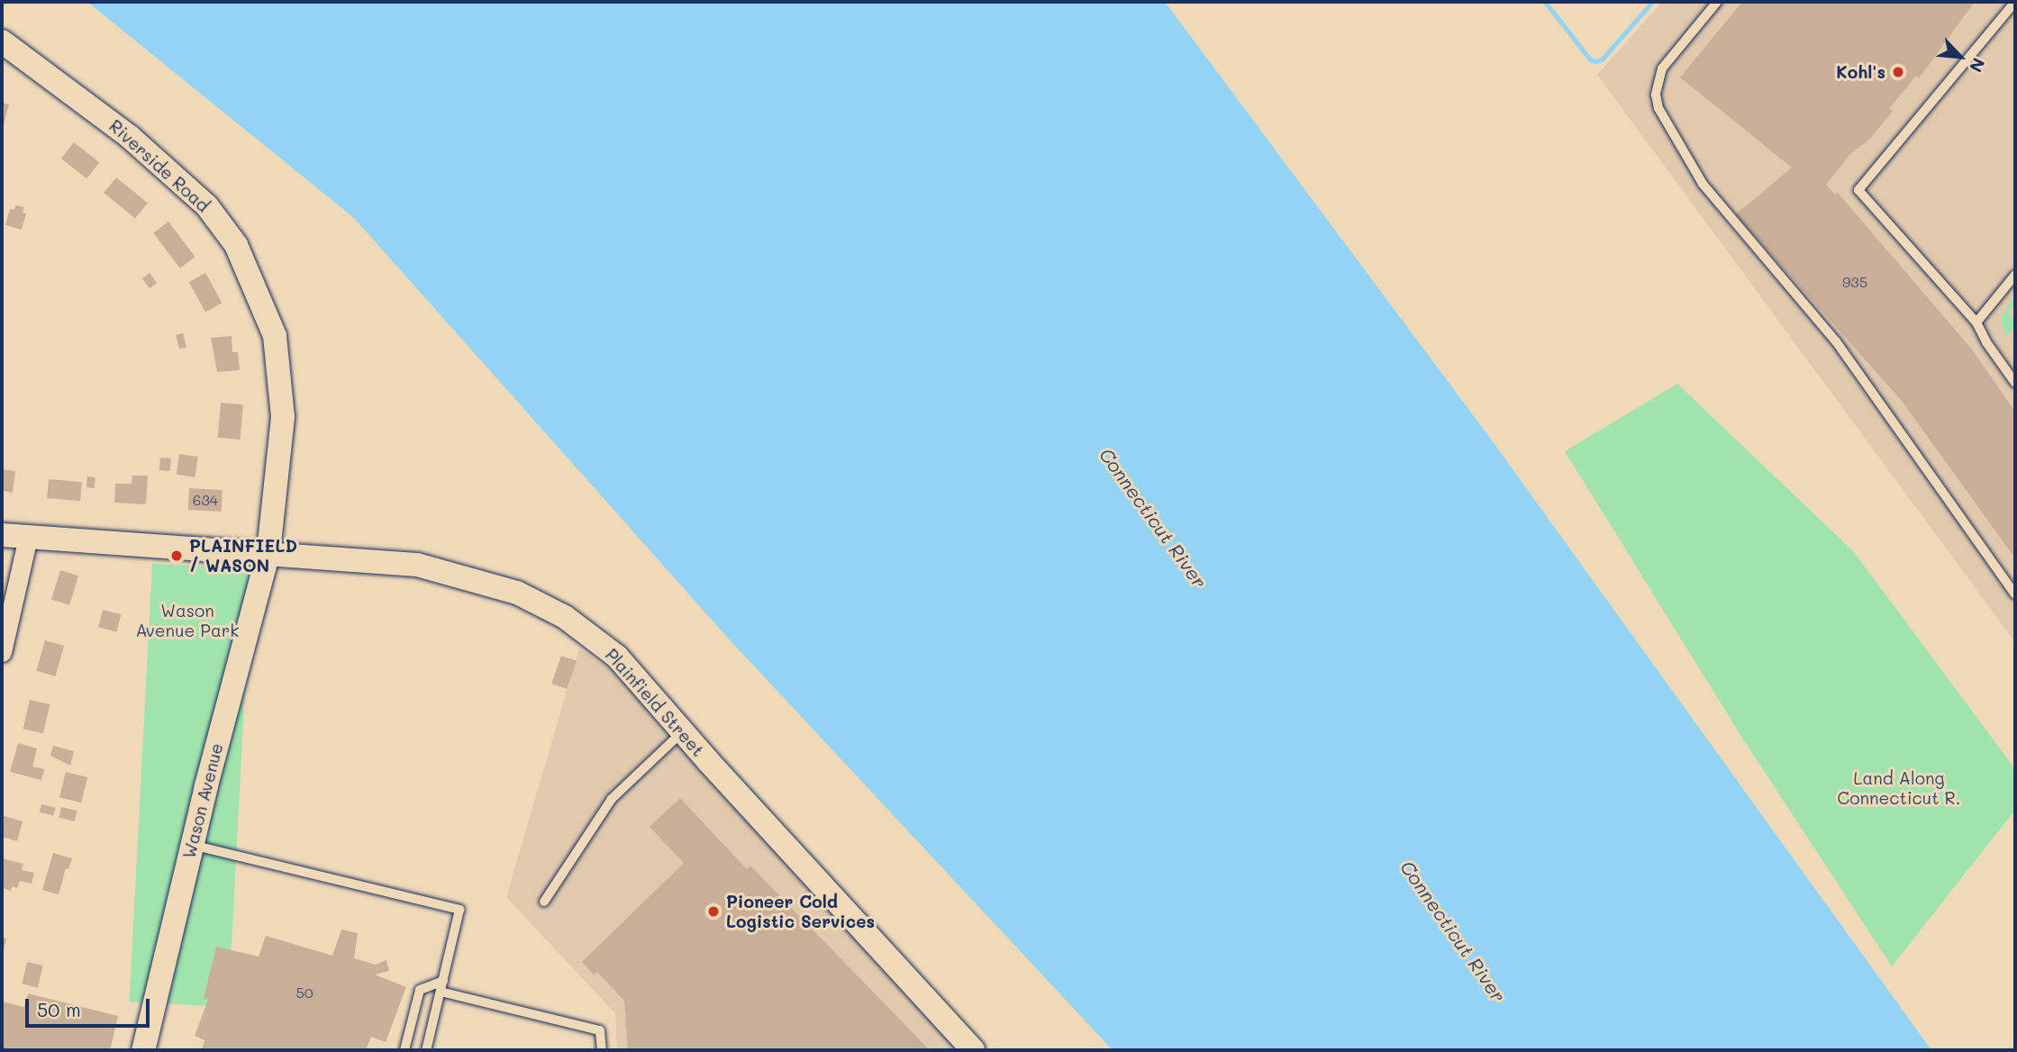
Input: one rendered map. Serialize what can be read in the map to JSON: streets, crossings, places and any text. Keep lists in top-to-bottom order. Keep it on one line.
{"streets":{"street":["Riverside Road","Plainfield Street","Wason Avenue"]},"crossings":[["Riverside Road","Plainfield Street"],["Riverside Road","Wason Avenue"],["Plainfield Street","Wason Avenue"]],"water":["Connecticut River"],"parks":["Wason Avenue Park","Land Along Connecticut R."],"places":["Kohl's","PLAINFIELD / WASON","Pioneer Cold Logistic Services"],"house_numbers":["935","634","50"],"scale_bar":"50 m","north":"bottom right"}
